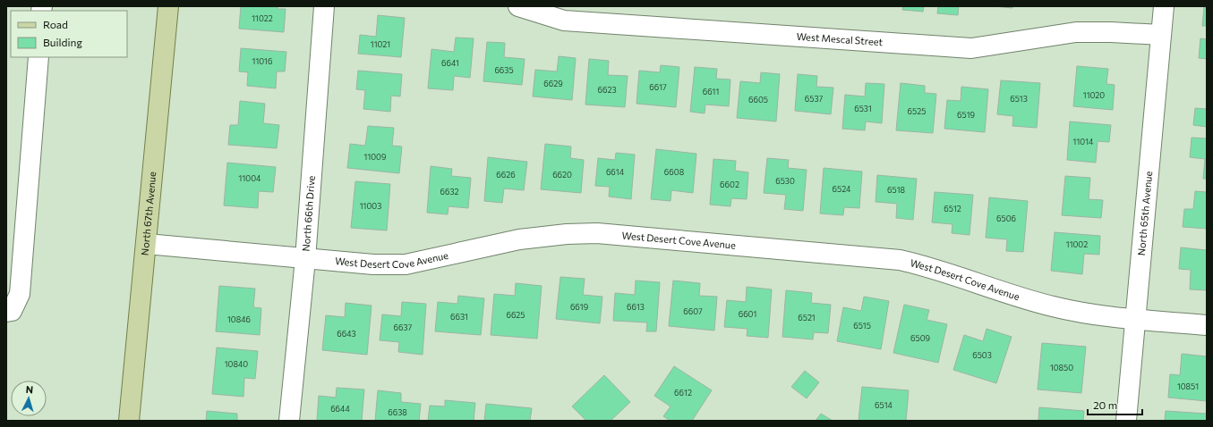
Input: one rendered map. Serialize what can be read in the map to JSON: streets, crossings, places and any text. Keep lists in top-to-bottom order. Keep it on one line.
{"streets":{"main road":["North 67th Avenue"],"street":["West Mescal Street","North 66th Drive","North 65th Avenue","West Desert Cove Avenue"]},"crossings":[["West Mescal Street","North 65th Avenue"],["North 67th Avenue","West Desert Cove Avenue"],["North 66th Drive","West Desert Cove Avenue"],["North 65th Avenue","West Desert Cove Avenue"]],"house_numbers":["11022","11021","11016","6641","6635","6629","6617","6623","6611","11020","6537","6513","6605","6531","6525","6519","11014","11009","6614","6608","6626","6620","11004","6530","6602","6524","6518","6632","11003","6512","6506","11002","6619","6613","6607","6601","6625","6631","6521","10846","6515","6637","6643","6509","6503","10840","10850","10851","6612","6514","6644","6638"],"legend":["Road","Building"],"scale_bar":"20 m","north":"top"}
